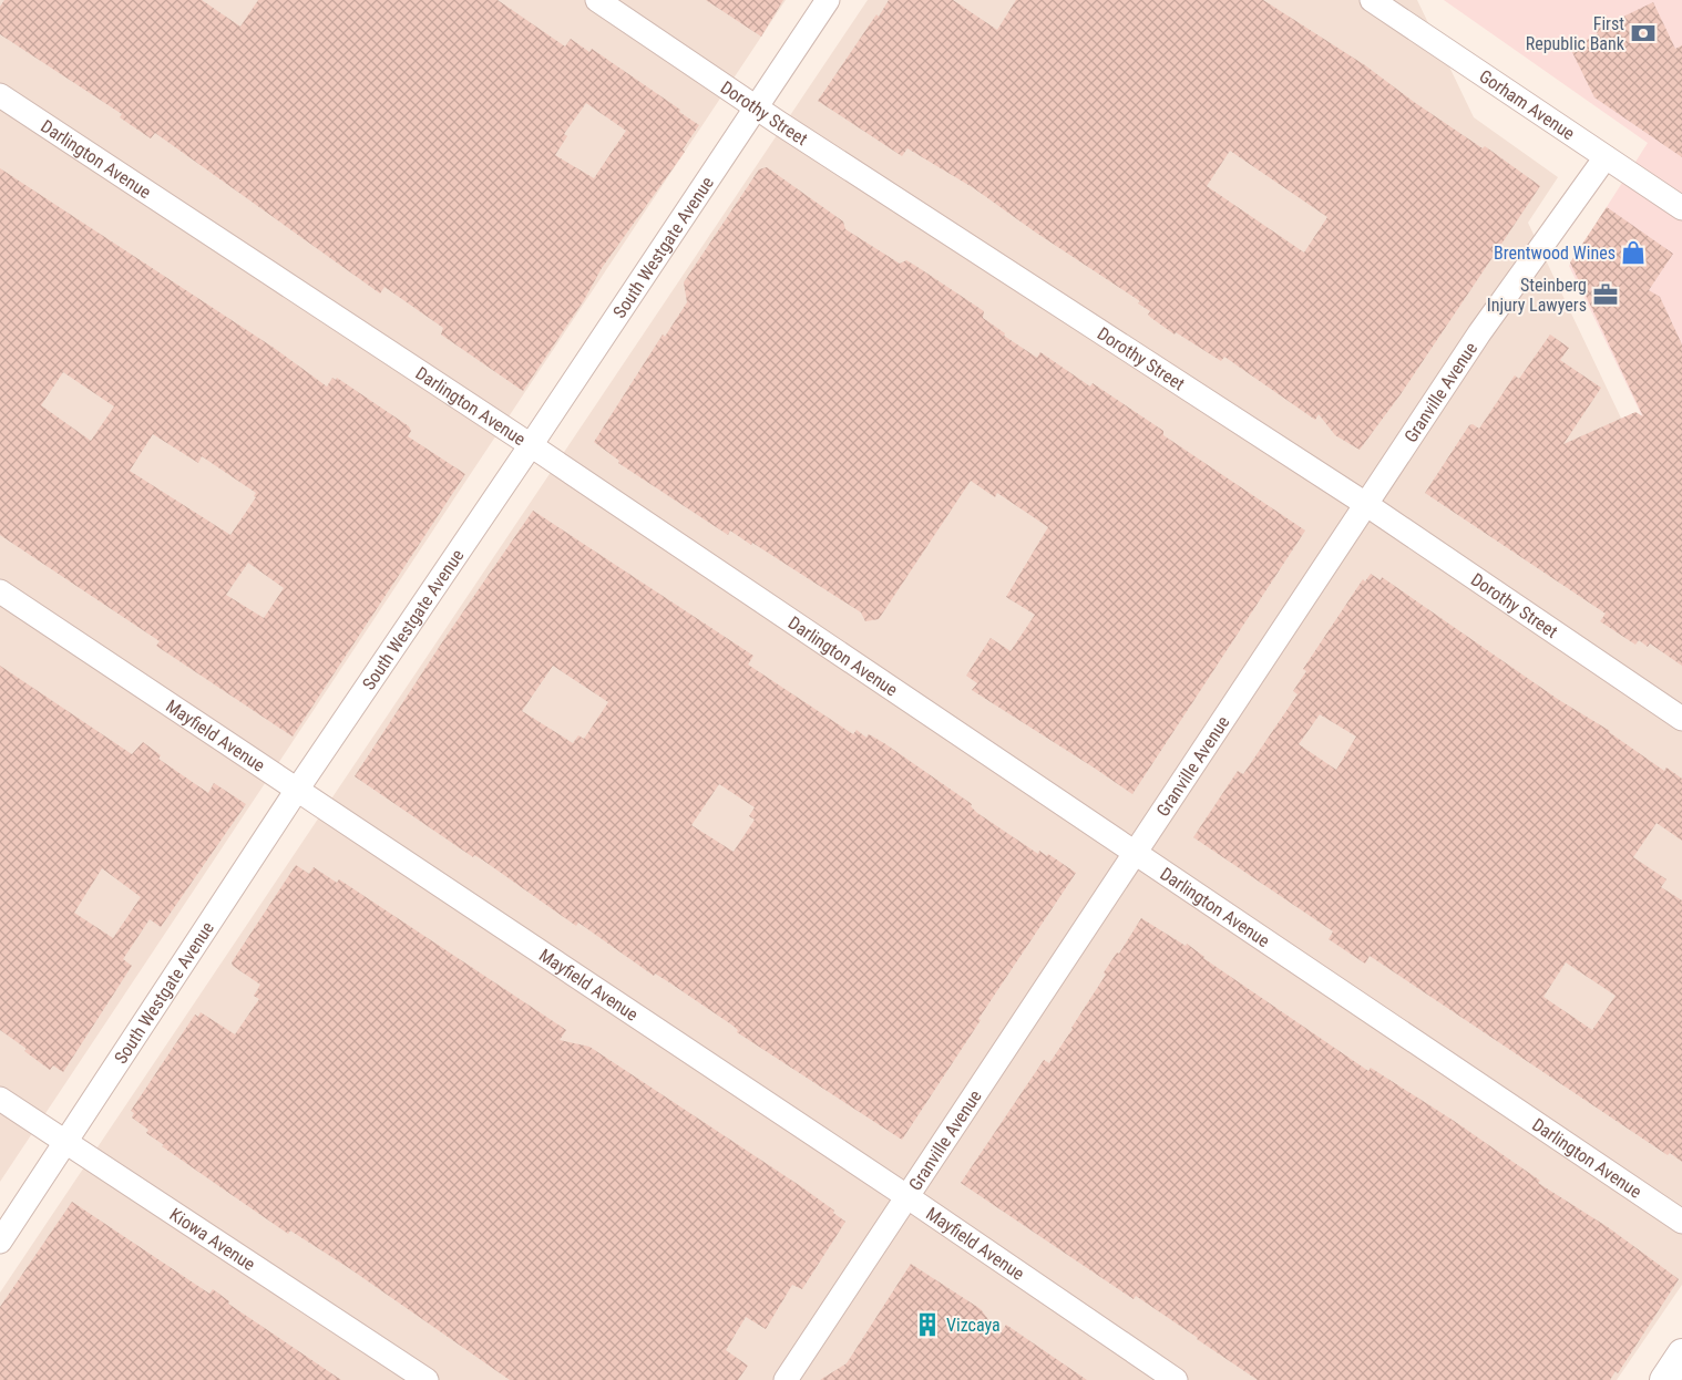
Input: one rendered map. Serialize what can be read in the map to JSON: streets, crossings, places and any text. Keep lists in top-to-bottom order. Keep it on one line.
{"streets":{"street":["Gorham Avenue","Dorothy Street","Darlington Avenue","South Westgate Avenue","Granville Avenue","Mayfield Avenue","Kiowa Avenue"]},"crossings":[["Gorham Avenue","Granville Avenue"],["Dorothy Street","South Westgate Avenue"],["Dorothy Street","Granville Avenue"],["Darlington Avenue","South Westgate Avenue"],["Darlington Avenue","Granville Avenue"],["South Westgate Avenue","Mayfield Avenue"],["South Westgate Avenue","Kiowa Avenue"],["Granville Avenue","Mayfield Avenue"]],"places":{"bank":["First Republic Bank"],"shop":["Brentwood Wines"],"office":["Steinberg Injury Lawyers"],"building":["Vizcaya"]}}
